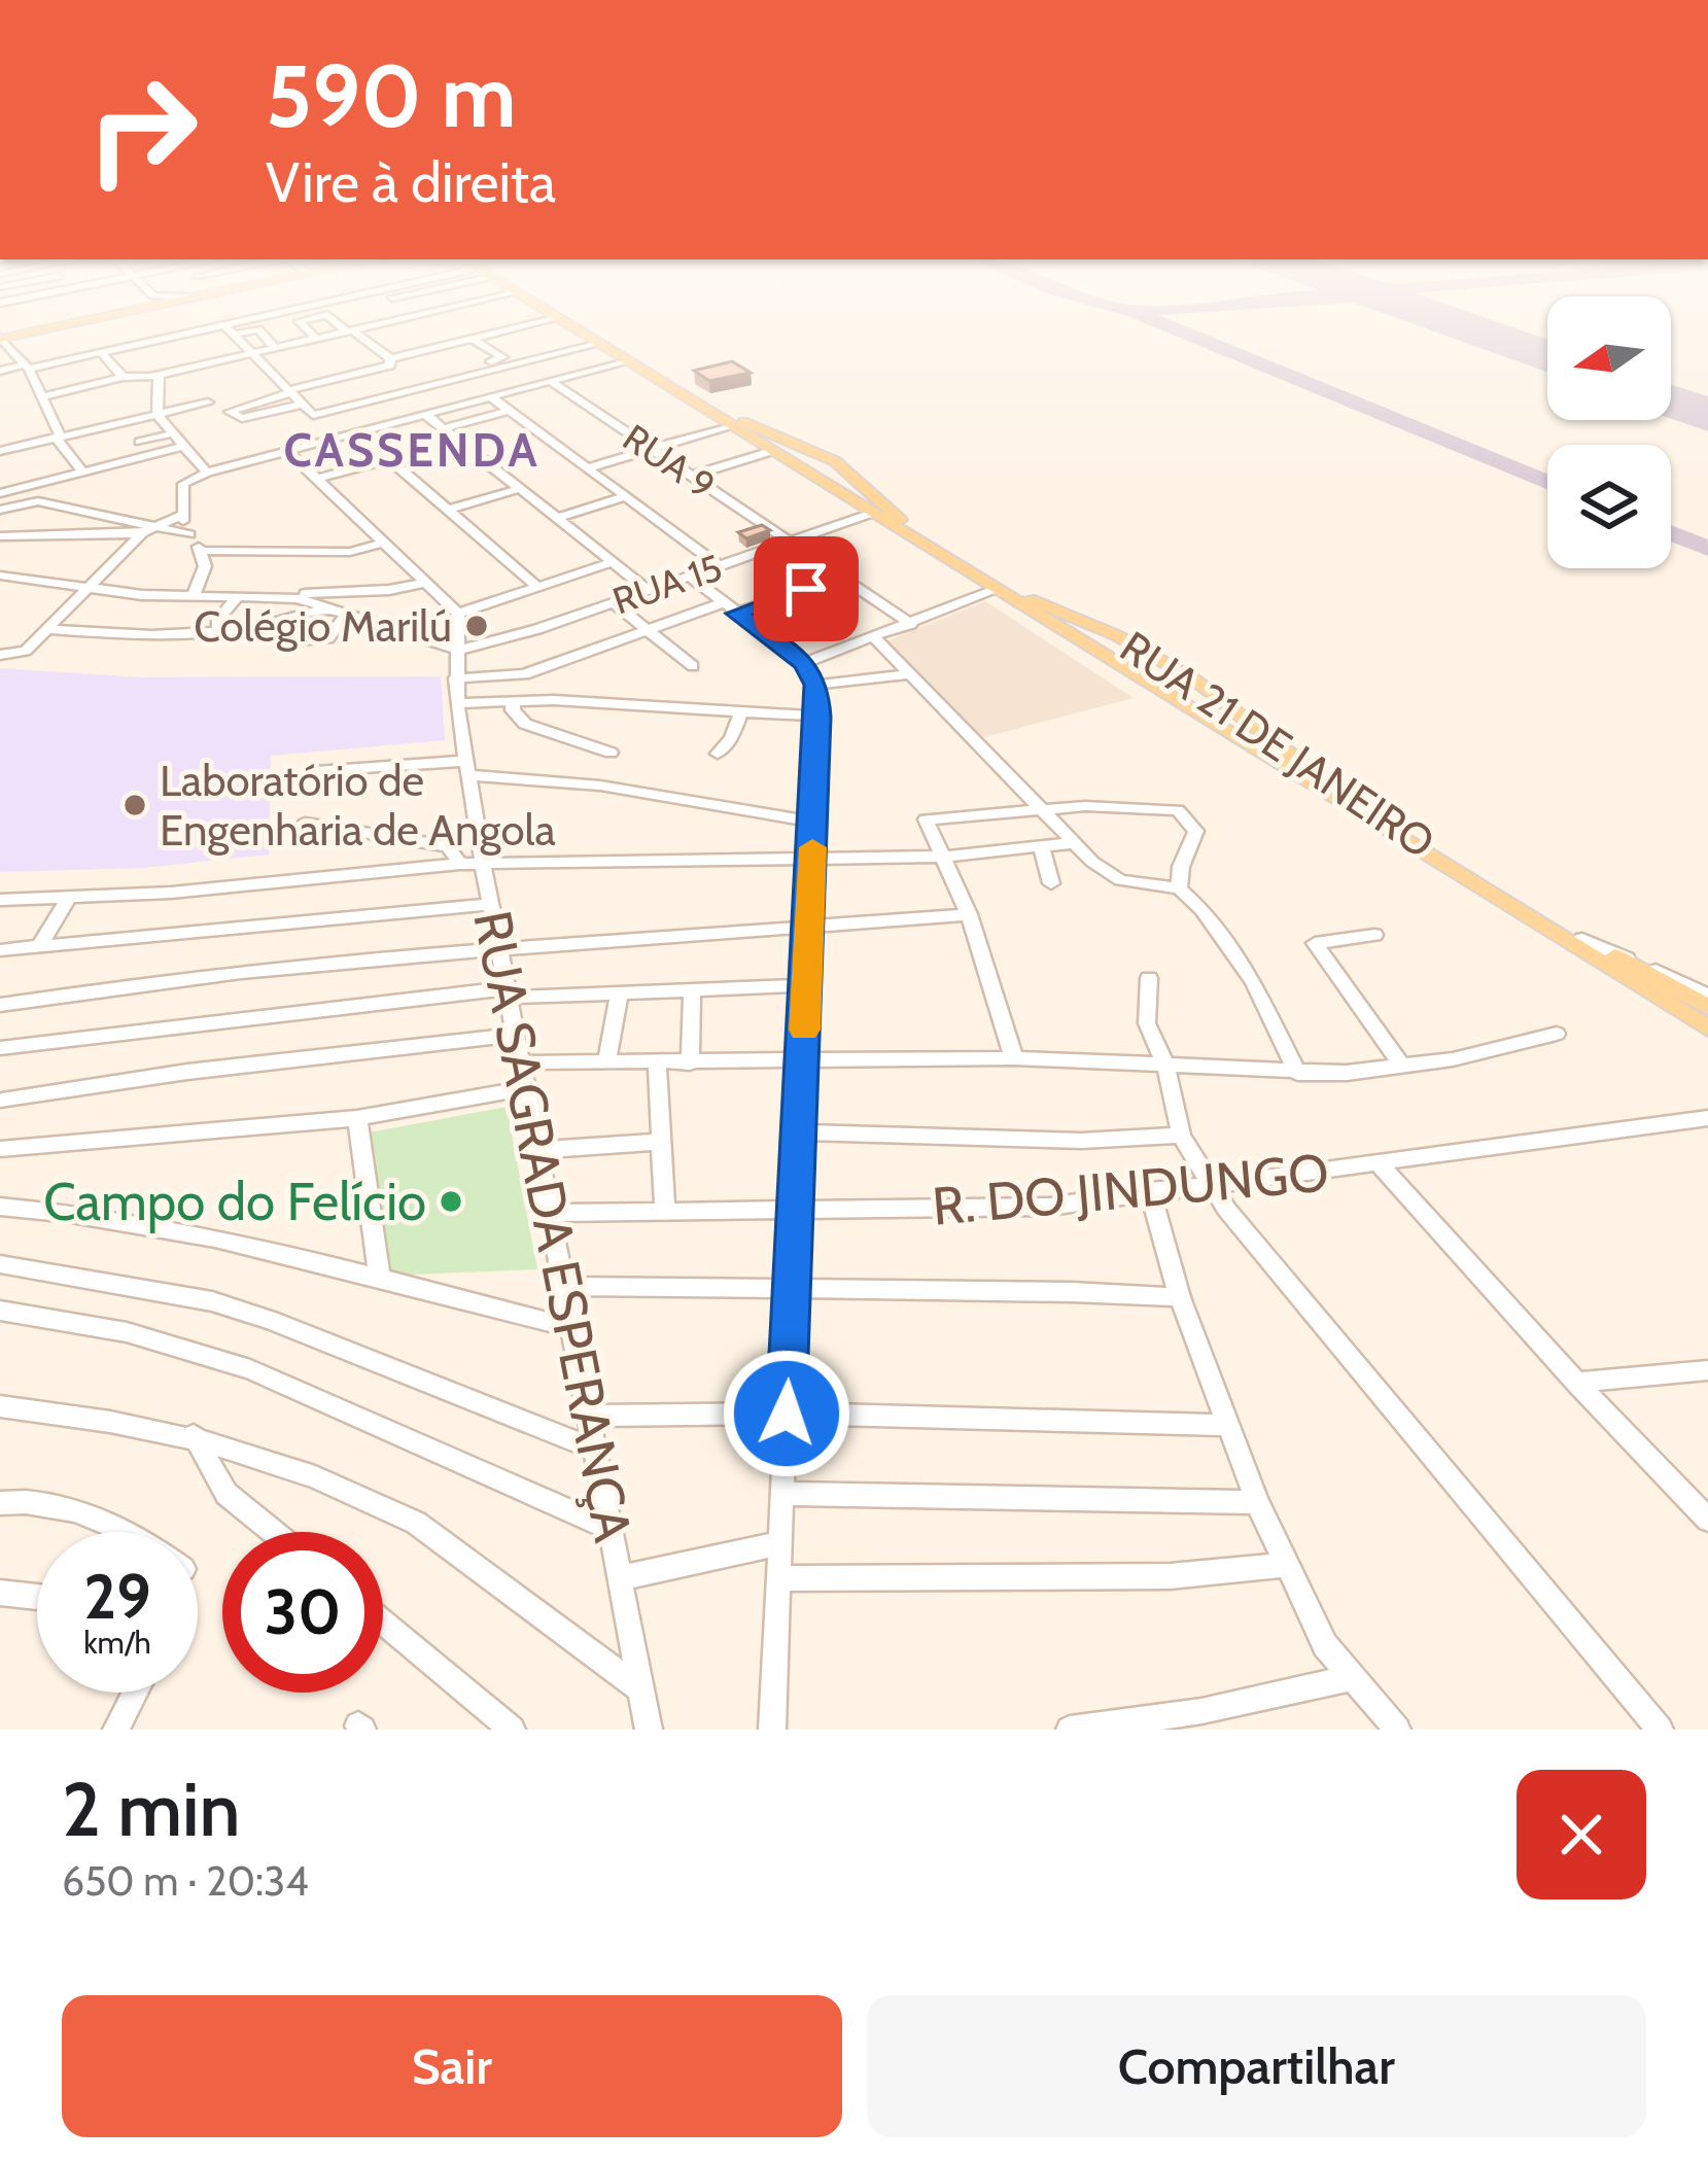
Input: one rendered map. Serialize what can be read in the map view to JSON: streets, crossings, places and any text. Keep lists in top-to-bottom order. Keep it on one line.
{"streets":{"main road":["RUA 21 DE JANEIRO"],"street":["RUA 9","RUA 15","R. DO JINDUNGO","RUA SAGRADA ESPERANÇA"]},"crossings":[["RUA 9","RUA 15"],["RUA 15","RUA 21 DE JANEIRO"],["RUA 15","RUA SAGRADA ESPERANÇA"],["R. DO JINDUNGO","RUA SAGRADA ESPERANÇA"]],"districts":["CASSENDA"],"places":["Colégio Marilú","Laboratório de Engenharia de Angola","Campo do Felício"],"north":"left","page":{"turn":["590 m","Vire à direita"],"speed":"29 km/h","limit":"30","heading":["2 min","650 m · 20:34"],"buttons":["Sair","Compartilhar"]}}
